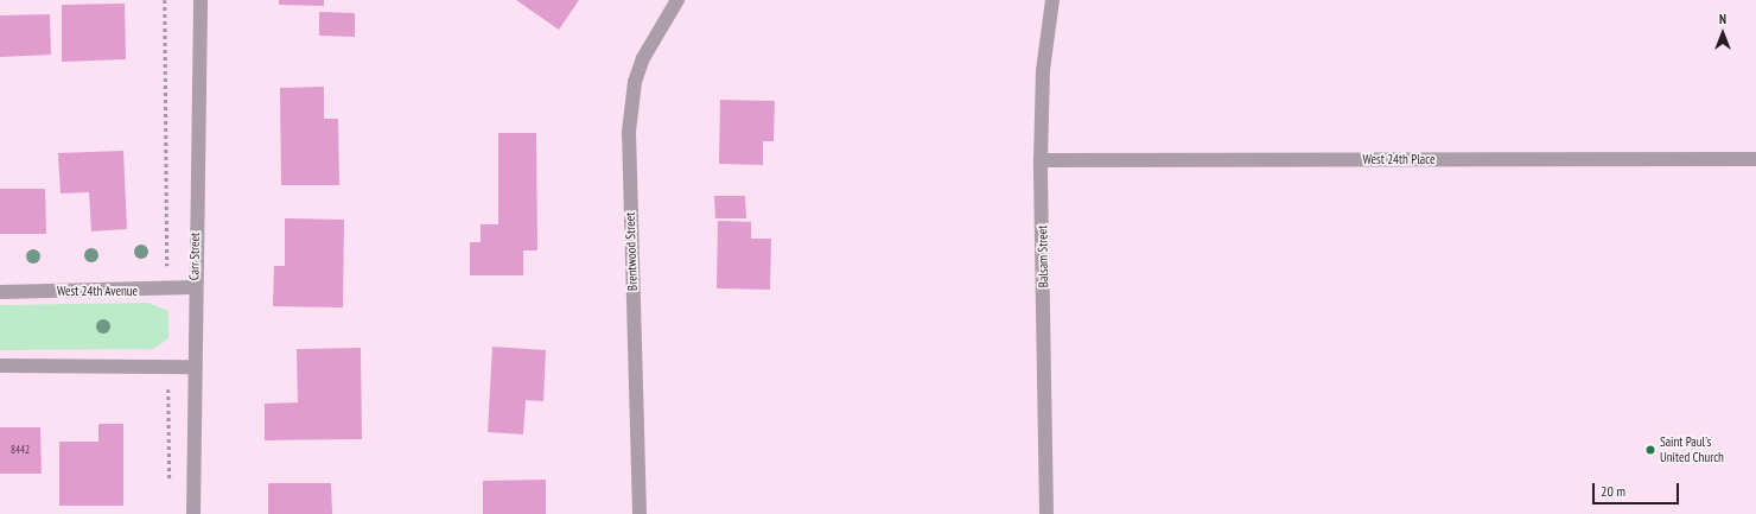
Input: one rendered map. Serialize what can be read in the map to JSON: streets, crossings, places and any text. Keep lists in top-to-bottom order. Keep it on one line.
{"streets":{"street":["West 24th Place","Brentwood Street","Carr Street","Balsam Street","West 24th Avenue"]},"crossings":[["West 24th Place","Balsam Street"],["Carr Street","West 24th Avenue"]],"places":["Saint Paul's United Church"],"house_numbers":["8442"],"scale_bar":"20 m","north":"top"}
